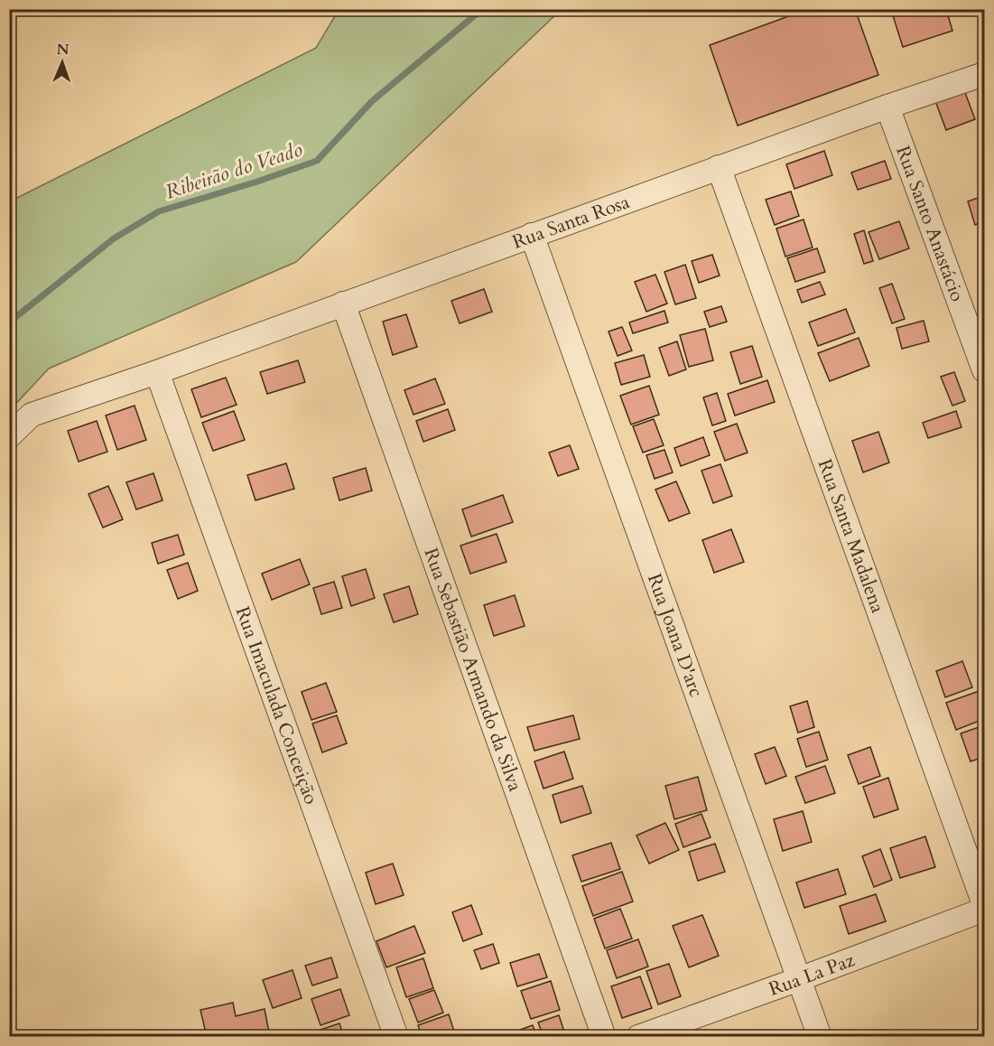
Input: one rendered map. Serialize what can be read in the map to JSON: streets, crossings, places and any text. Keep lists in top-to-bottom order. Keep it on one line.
{"streets":{"street":["Rua Santa Rosa","Rua Santo Anastácio","Rua Santa Madalena","Rua Joana D'arc","Rua Sebastião Armando da Silva","Rua Imaculada Conceição","Rua La Paz"]},"crossings":[["Rua Santa Rosa","Rua Santo Anastácio"],["Rua Santa Rosa","Rua Santa Madalena"],["Rua Santa Rosa","Rua Joana D'arc"],["Rua Santa Rosa","Rua Sebastião Armando da Silva"],["Rua Santa Rosa","Rua Imaculada Conceição"],["Rua Joana D'arc","Rua La Paz"]],"water":["Ribeirão do Veado"],"north":"top"}
